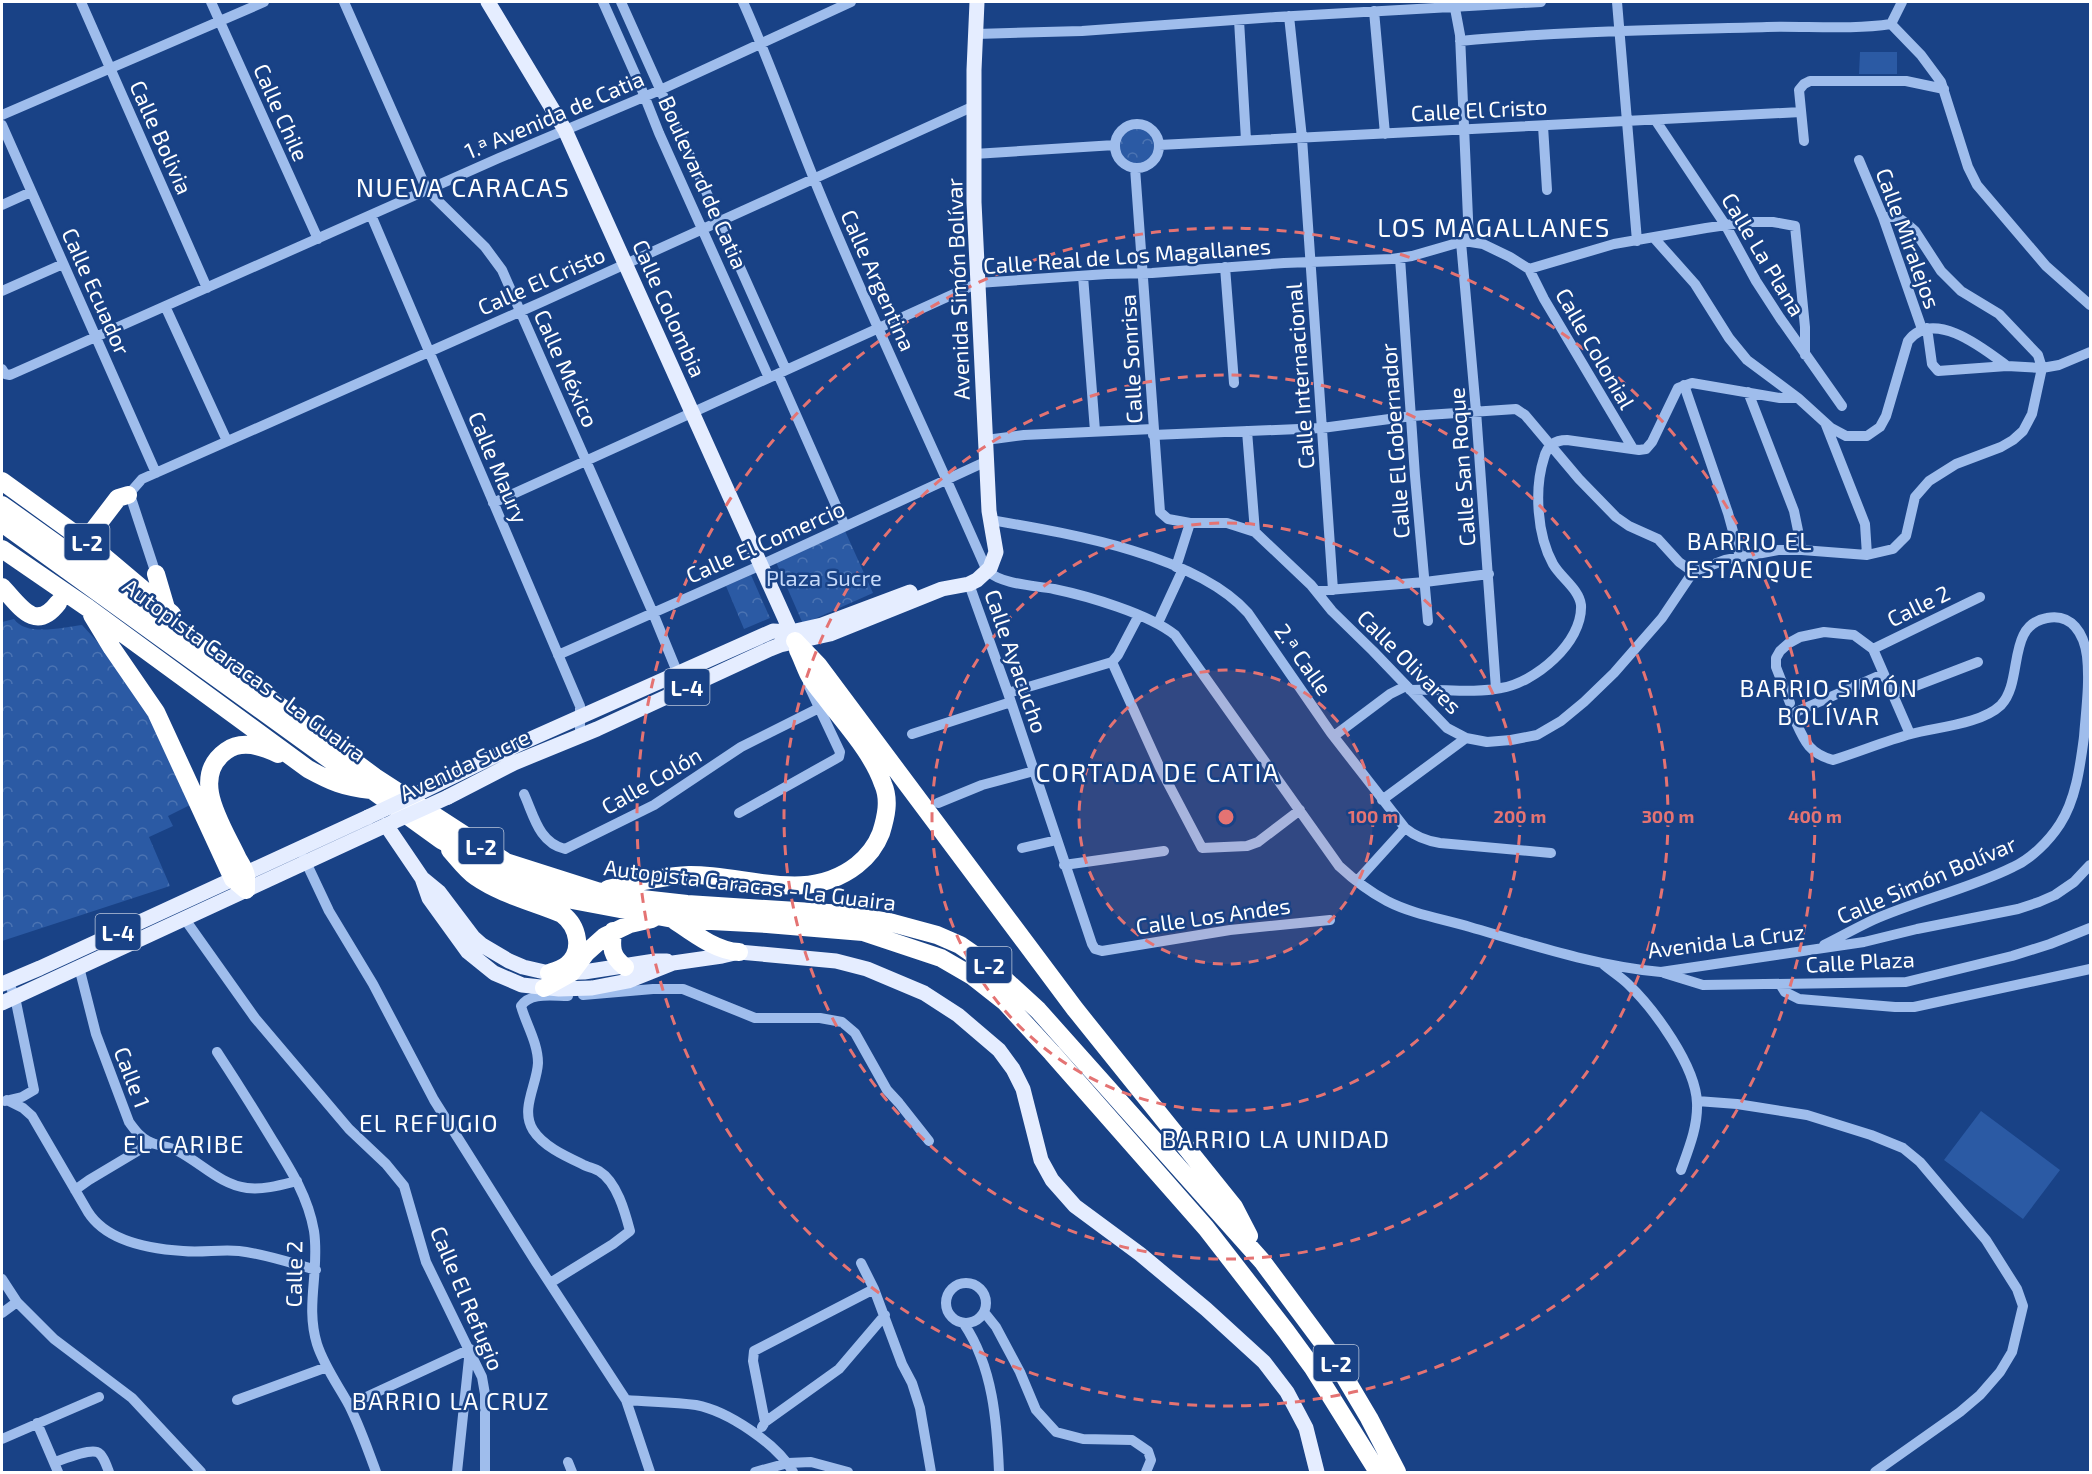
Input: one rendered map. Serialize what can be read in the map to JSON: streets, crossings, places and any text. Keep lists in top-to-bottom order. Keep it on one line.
{"streets":{"highway":["L-2","Autopista Caracas - La Guaira"],"main road":["Avenida Simón Bolívar","Calle Colombia","L-4","Avenida Sucre"],"street":["Calle El Cristo","Calle Chile","1.ª Avenida de Catia","Calle Bolivia","Boulevard de Catia","Calle Miralejos","Calle La Plana","Calle Real de Los Magallanes","Calle Argentina","Calle Ecuador","Calle Colonial","Calle Sonrisa","Calle México","Calle Internacional","Calle El Gobernador","Calle Maury","Calle San Roque","Calle El Comercio","Calle 2","2.ª Calle","Calle Ayacucho","Calle Olivares","Calle Colón","Calle Simón Bolívar","Calle Los Andes","Avenida La Cruz","Calle Plaza","Calle 1","Calle El Refugio"]},"crossings":[["Calle El Cristo","Boulevard de Catia"],["Calle El Cristo","Calle La Plana"],["Calle El Cristo","Calle Argentina"],["Calle El Cristo","Avenida Simón Bolívar"],["Calle El Cristo","Calle Ecuador"],["Calle El Cristo","Calle Colombia"],["Calle El Cristo","Calle Sonrisa"],["Calle El Cristo","Calle México"],["Calle El Cristo","Calle Internacional"],["Calle El Cristo","Calle Maury"],["Calle El Cristo","Calle San Roque"],["Calle Chile","1.ª Avenida de Catia"],["1.ª Avenida de Catia","Calle Bolivia"],["1.ª Avenida de Catia","Boulevard de Catia"],["1.ª Avenida de Catia","Calle Argentina"],["1.ª Avenida de Catia","Calle Ecuador"],["1.ª Avenida de Catia","Calle Colombia"],["1.ª Avenida de Catia","Calle México"],["1.ª Avenida de Catia","Calle Maury"],["Boulevard de Catia","Calle Real de Los Magallanes"],["Boulevard de Catia","Calle El Comercio"],["Calle Real de Los Magallanes","Calle Argentina"],["Calle Real de Los Magallanes","Avenida Simón Bolívar"],["Calle Real de Los Magallanes","Calle Colombia"],["Calle Real de Los Magallanes","Calle Sonrisa"],["Calle Real de Los Magallanes","Calle México"],["Calle Real de Los Magallanes","Calle Internacional"],["Calle Real de Los Magallanes","Calle El Gobernador"],["Calle Real de Los Magallanes","Calle Maury"],["Calle Real de Los Magallanes","Calle San Roque"],["Calle Argentina","Avenida Simón Bolívar"],["Calle Argentina","Calle El Comercio"],["Calle Argentina","Avenida Sucre"],["Avenida Simón Bolívar","Calle El Comercio"],["Avenida Simón Bolívar","2.ª Calle"],["Avenida Simón Bolívar","Avenida Sucre"],["Calle Colombia","Calle El Comercio"],["Calle Colombia","Avenida Sucre"],["Calle Sonrisa","Calle Olivares"],["Calle México","Calle El Comercio"],["Calle México","Avenida Sucre"],["Calle Maury","Calle El Comercio"],["Calle Maury","Avenida Sucre"],["L-2","Autopista Caracas - La Guaira"],["Calle 2","Calle 1"],["Calle Ayacucho","Avenida Sucre"],["Calle Ayacucho","Calle Los Andes"],["Avenida Sucre","Calle 1"],["Avenida Sucre","Calle El Refugio"],["Calle Simón Bolívar","Avenida La Cruz"],["Avenida La Cruz","Calle Plaza"]],"districts":["NUEVA CARACAS","LOS MAGALLANES","BARRIO EL ESTANQUE","BARRIO SIMÓN BOLÍVAR","CORTADA DE CATIA","EL REFUGIO","BARRIO LA UNIDAD","EL CARIBE","BARRIO LA CRUZ"],"parks":["Plaza Sucre"],"rings":["100 m","200 m","300 m","400 m"]}
